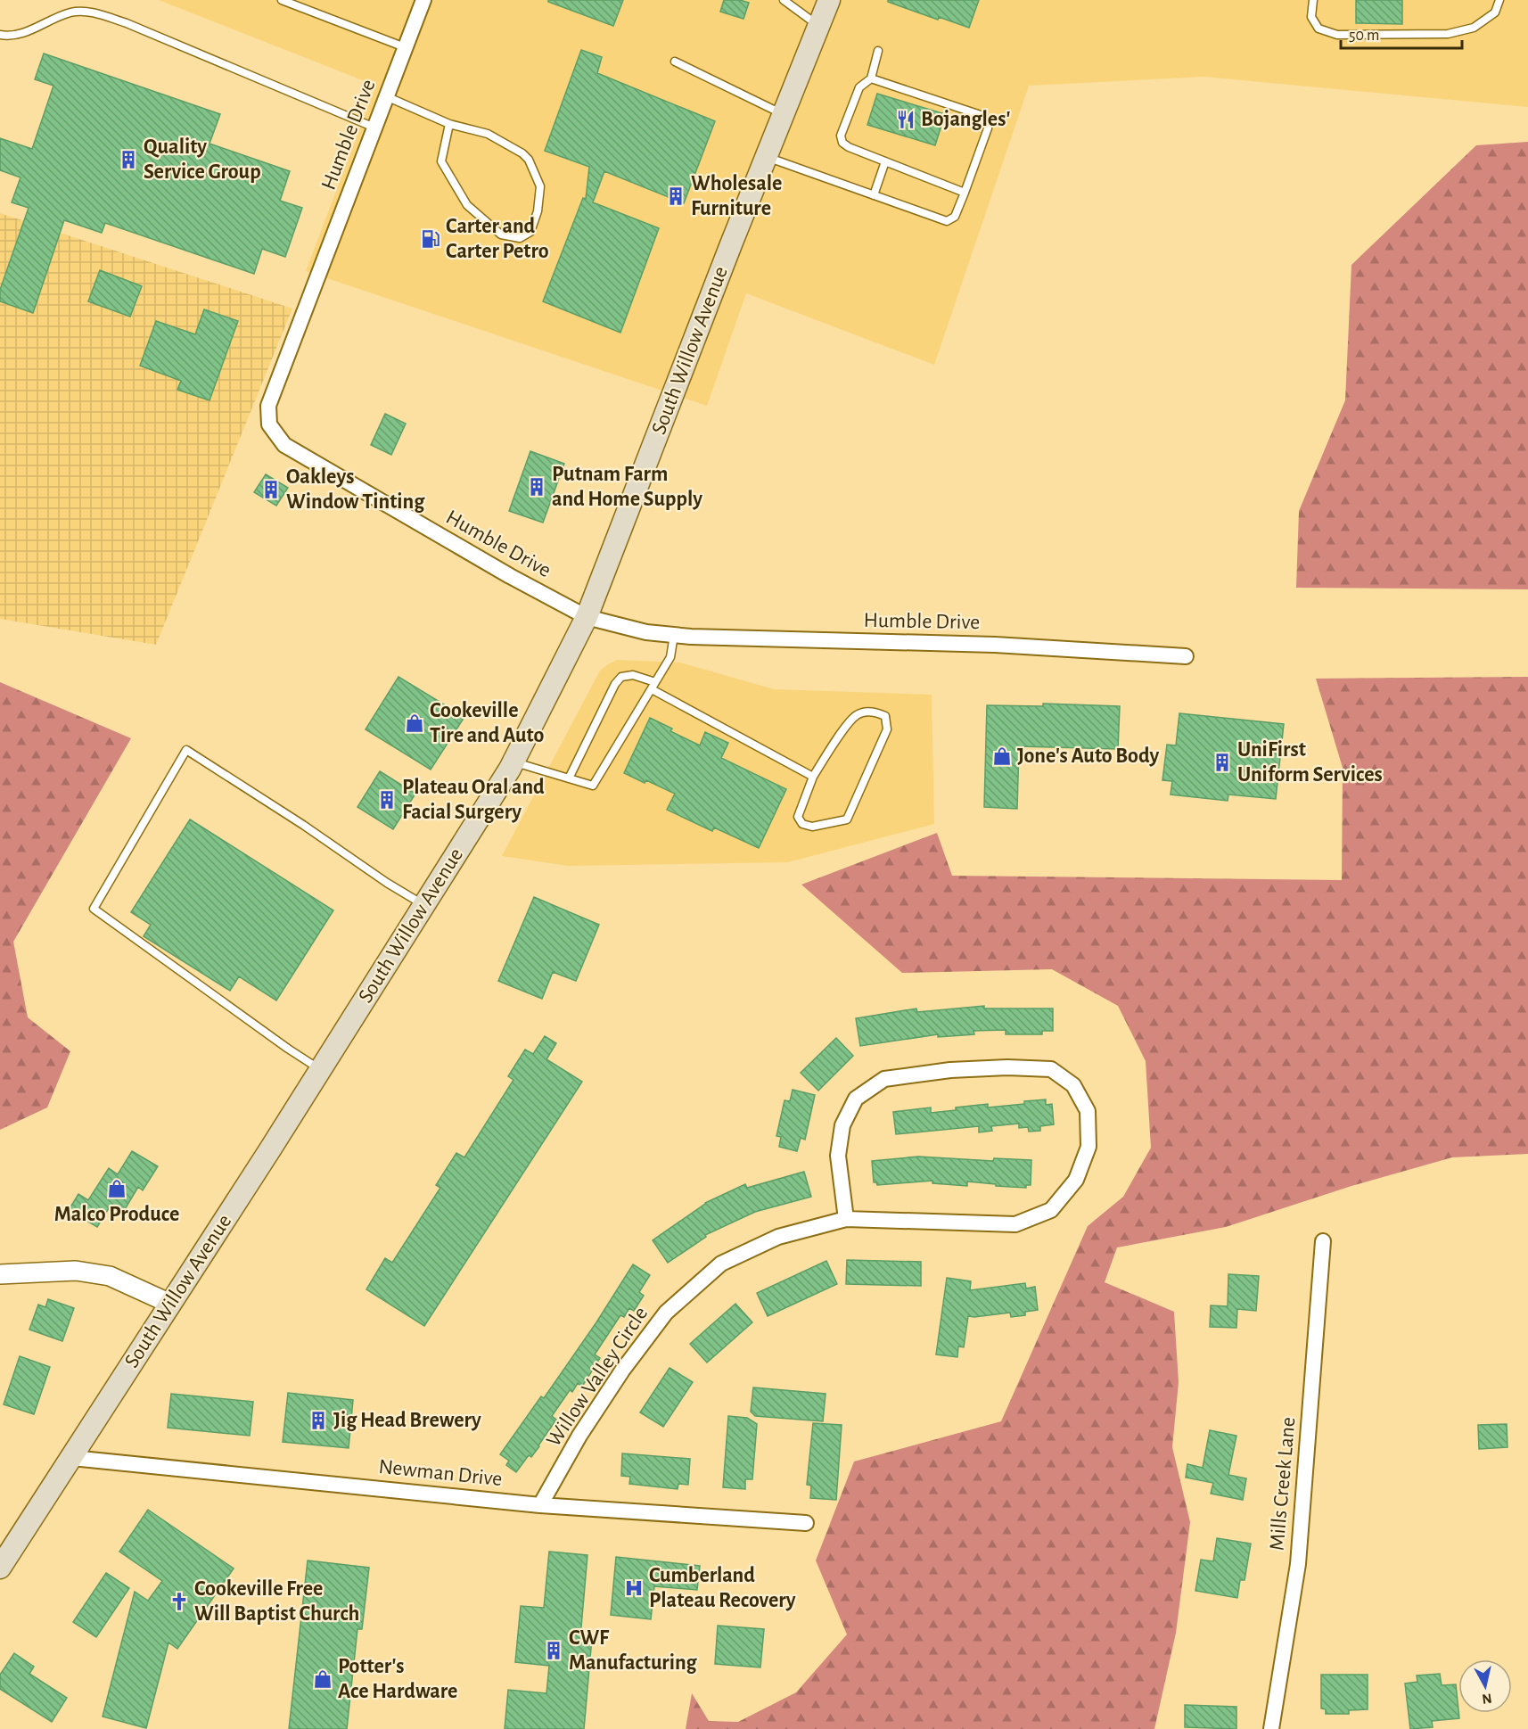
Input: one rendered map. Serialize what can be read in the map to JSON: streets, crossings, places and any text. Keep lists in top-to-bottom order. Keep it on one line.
{"streets":{"main road":["South Willow Avenue"],"street":["Humble Drive","Willow Valley Circle","Newman Drive","Mills Creek Lane"]},"crossings":[["Humble Drive","South Willow Avenue"],["South Willow Avenue","Newman Drive"],["Willow Valley Circle","Newman Drive"]],"places":{"restaurant":["Bojangles'"],"building":["Quality Service Group","Wholesale Furniture","Putnam Farm and Home Supply","Oakleys Window Tinting","UniFirst Uniform Services","Plateau Oral and Facial Surgery","Jig Head Brewery","CWF Manufacturing"],"fuel station":["Carter and Carter Petro"],"shop":["Cookeville Tire and Auto","Jone's Auto Body","Malco Produce","Potter's Ace Hardware"],"hospital":["Cumberland Plateau Recovery"],"church":["Cookeville Free Will Baptist Church"]},"scale_bar":"50 m","north":"bottom"}
